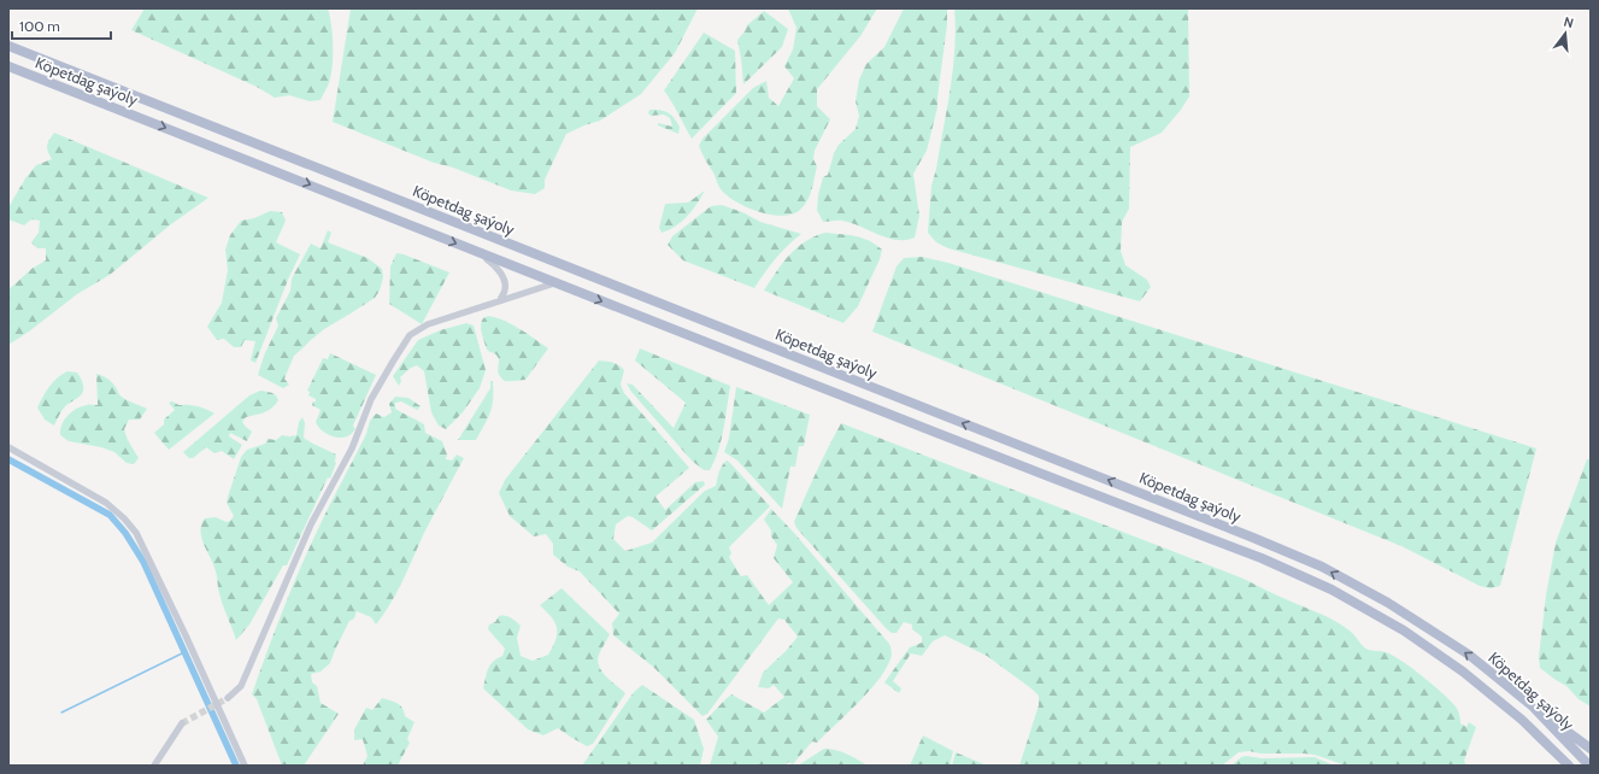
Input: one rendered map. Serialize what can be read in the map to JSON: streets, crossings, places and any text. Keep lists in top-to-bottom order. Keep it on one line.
{"streets":{"main road":["Köpetdag şaýoly"]},"scale_bar":"100 m","north":"top"}
